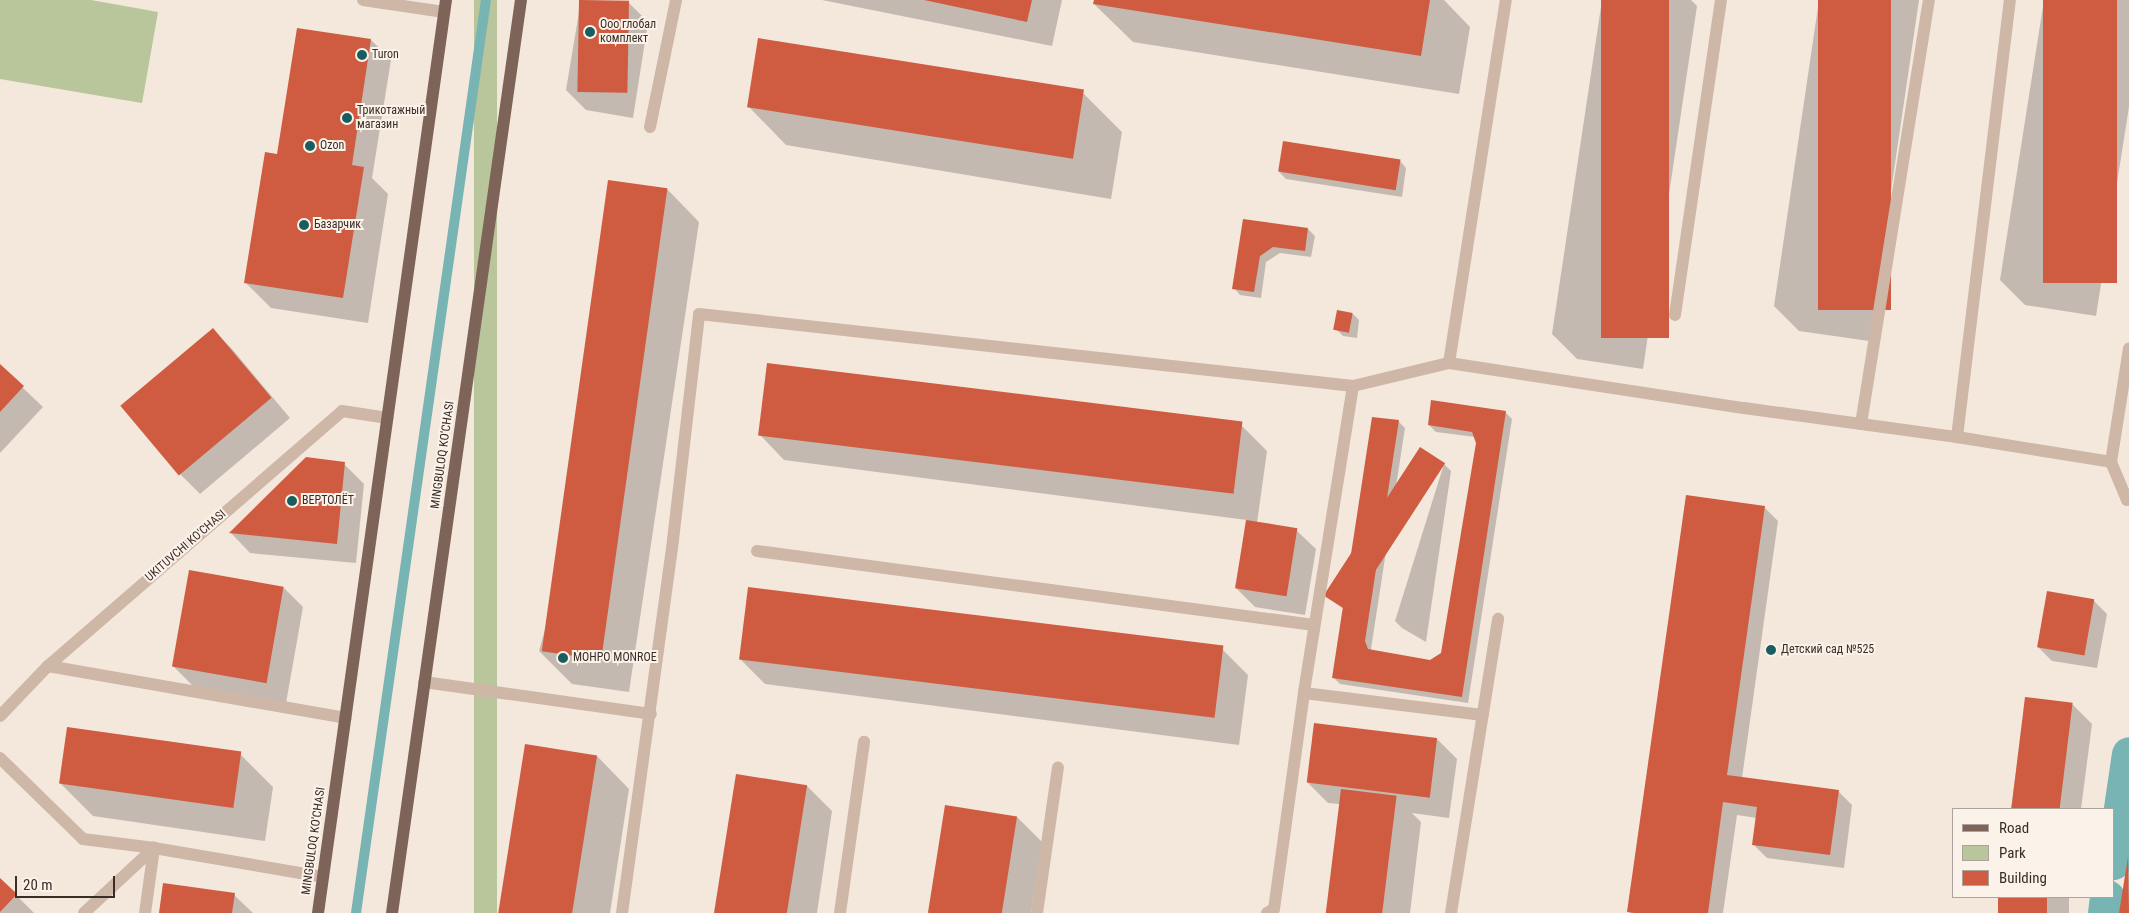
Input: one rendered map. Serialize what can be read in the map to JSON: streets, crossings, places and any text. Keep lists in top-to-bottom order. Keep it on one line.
{"streets":{"main road":["MINGBULOQ KO'CHASI"],"street":["UKITUVCHI KO'CHASI"]},"crossings":[["MINGBULOQ KO'CHASI","UKITUVCHI KO'CHASI"]],"places":["Ооо глобал комплект","Turon","Трикотажный магазин","Ozon","Базарчик","ВЕРТОЛЁТ","Детский сад №525","МОНРО MONROE"],"legend":["Road","Park","Building"],"scale_bar":"20 m"}
